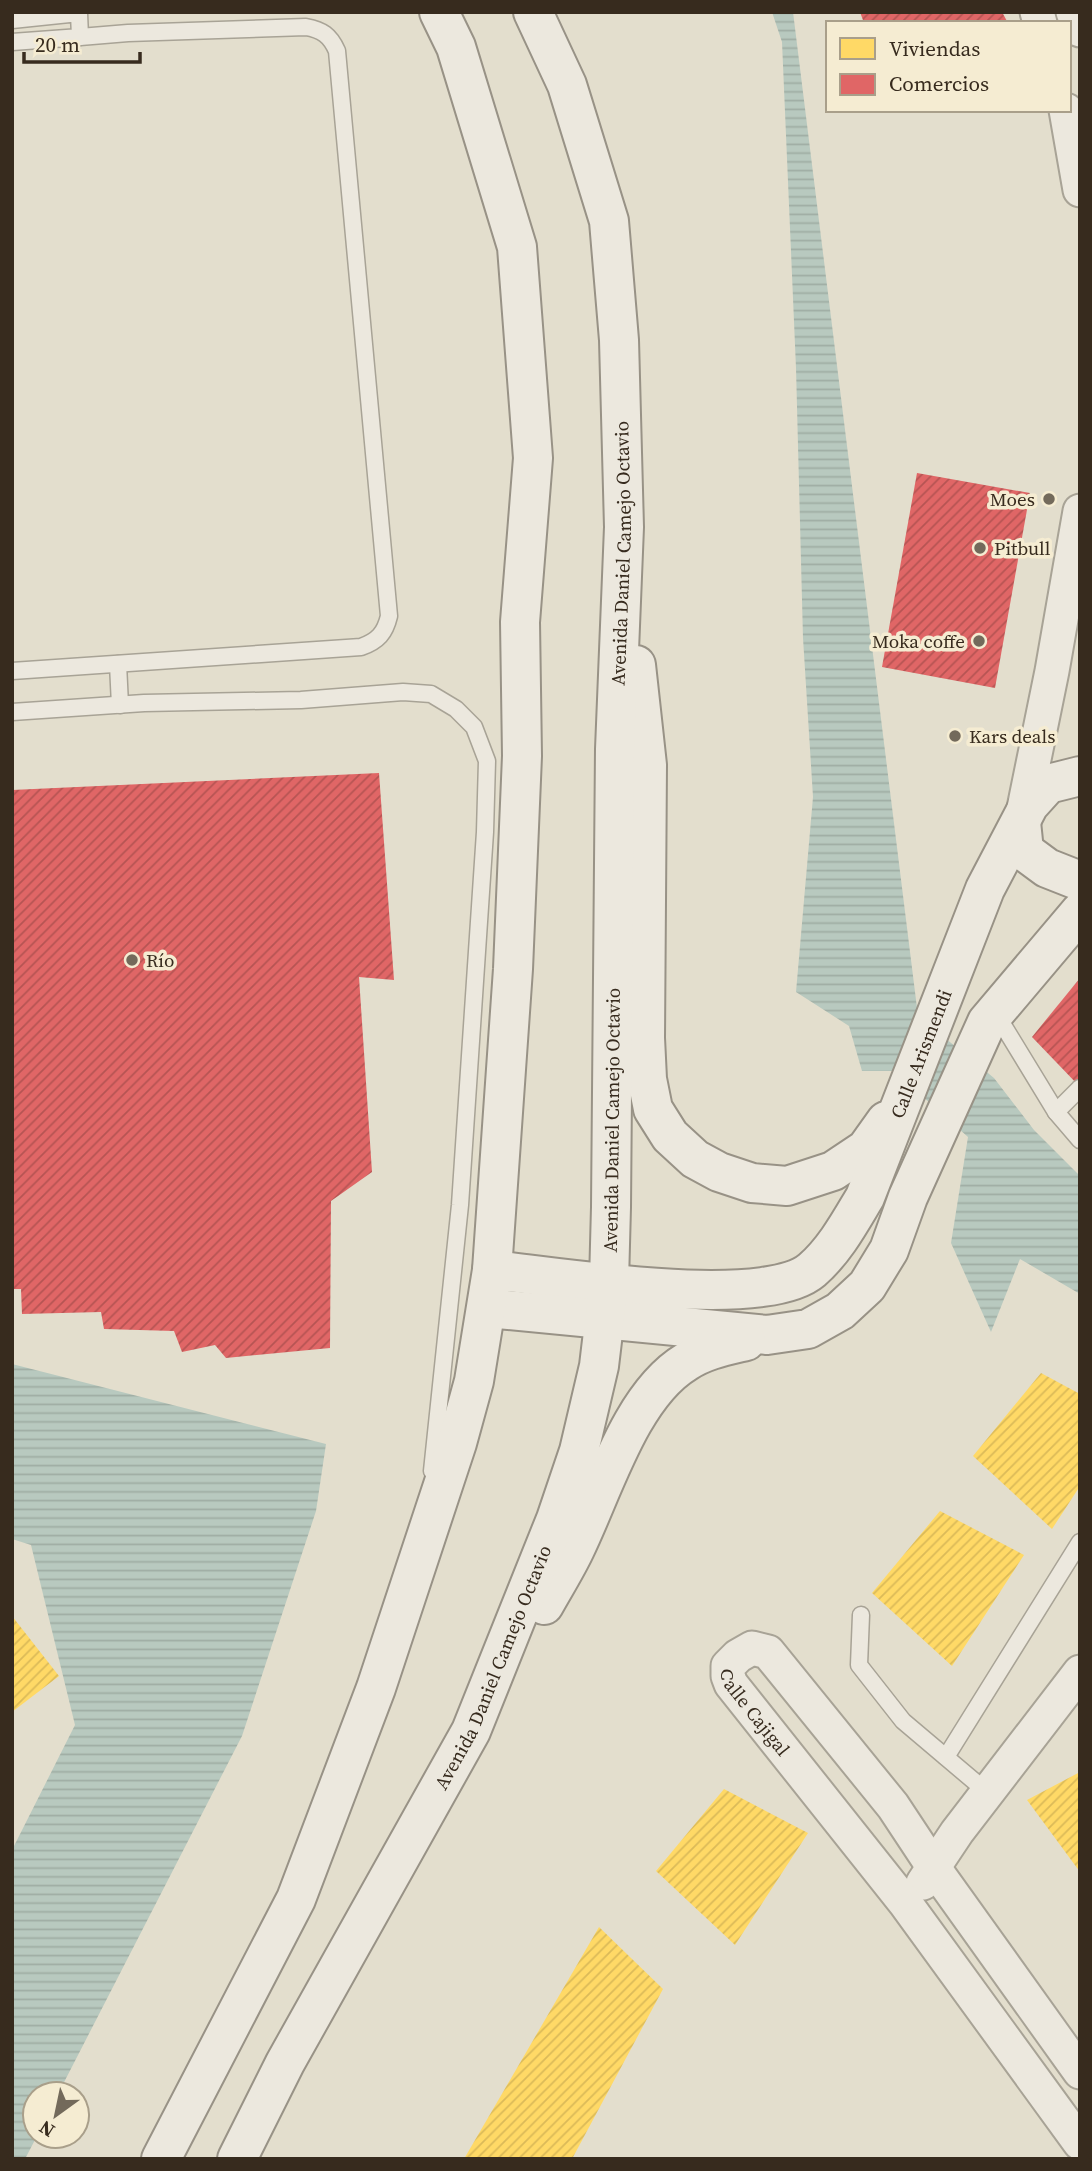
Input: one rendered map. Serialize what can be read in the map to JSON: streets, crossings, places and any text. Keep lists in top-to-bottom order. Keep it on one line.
{"streets":{"street":["Avenida Daniel Camejo Octavio","Calle Arismendi","Calle Cajigal"]},"crossings":[["Avenida Daniel Camejo Octavio","Calle Arismendi"]],"places":["Moes","Pitbull","Moka coffe","Kars deals","Río"],"legend":["Viviendas","Comercios"],"scale_bar":"20 m","north":"bottom left"}
